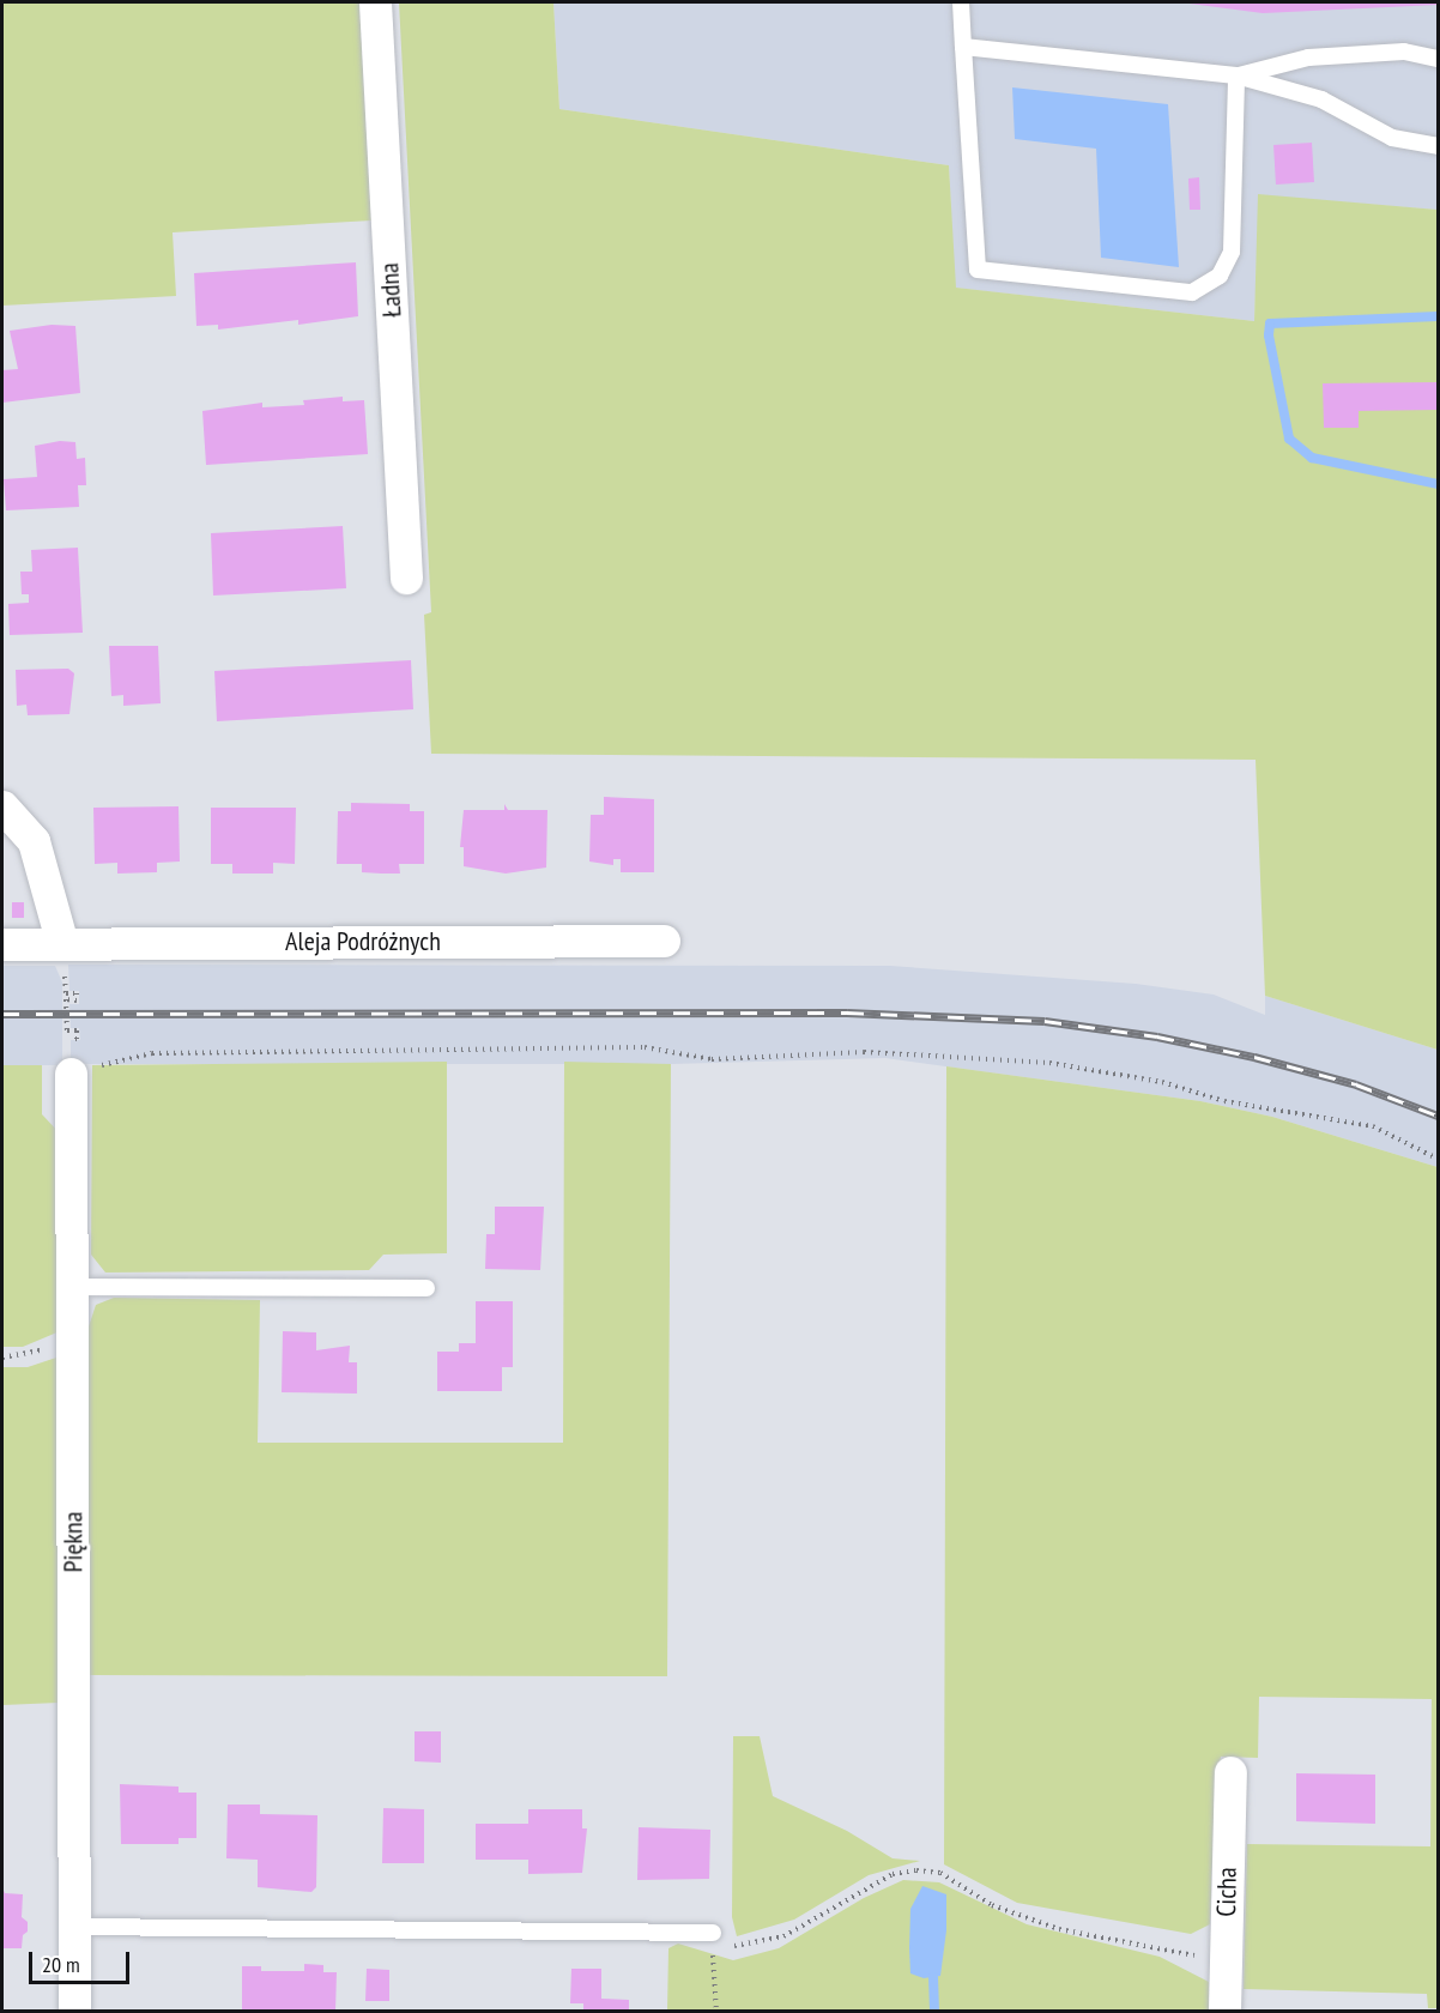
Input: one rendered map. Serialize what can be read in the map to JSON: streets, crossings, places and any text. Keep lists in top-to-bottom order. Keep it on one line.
{"streets":{"street":["Ładna","Aleja Podróżnych","Piękna","Cicha"]},"scale_bar":"20 m"}
